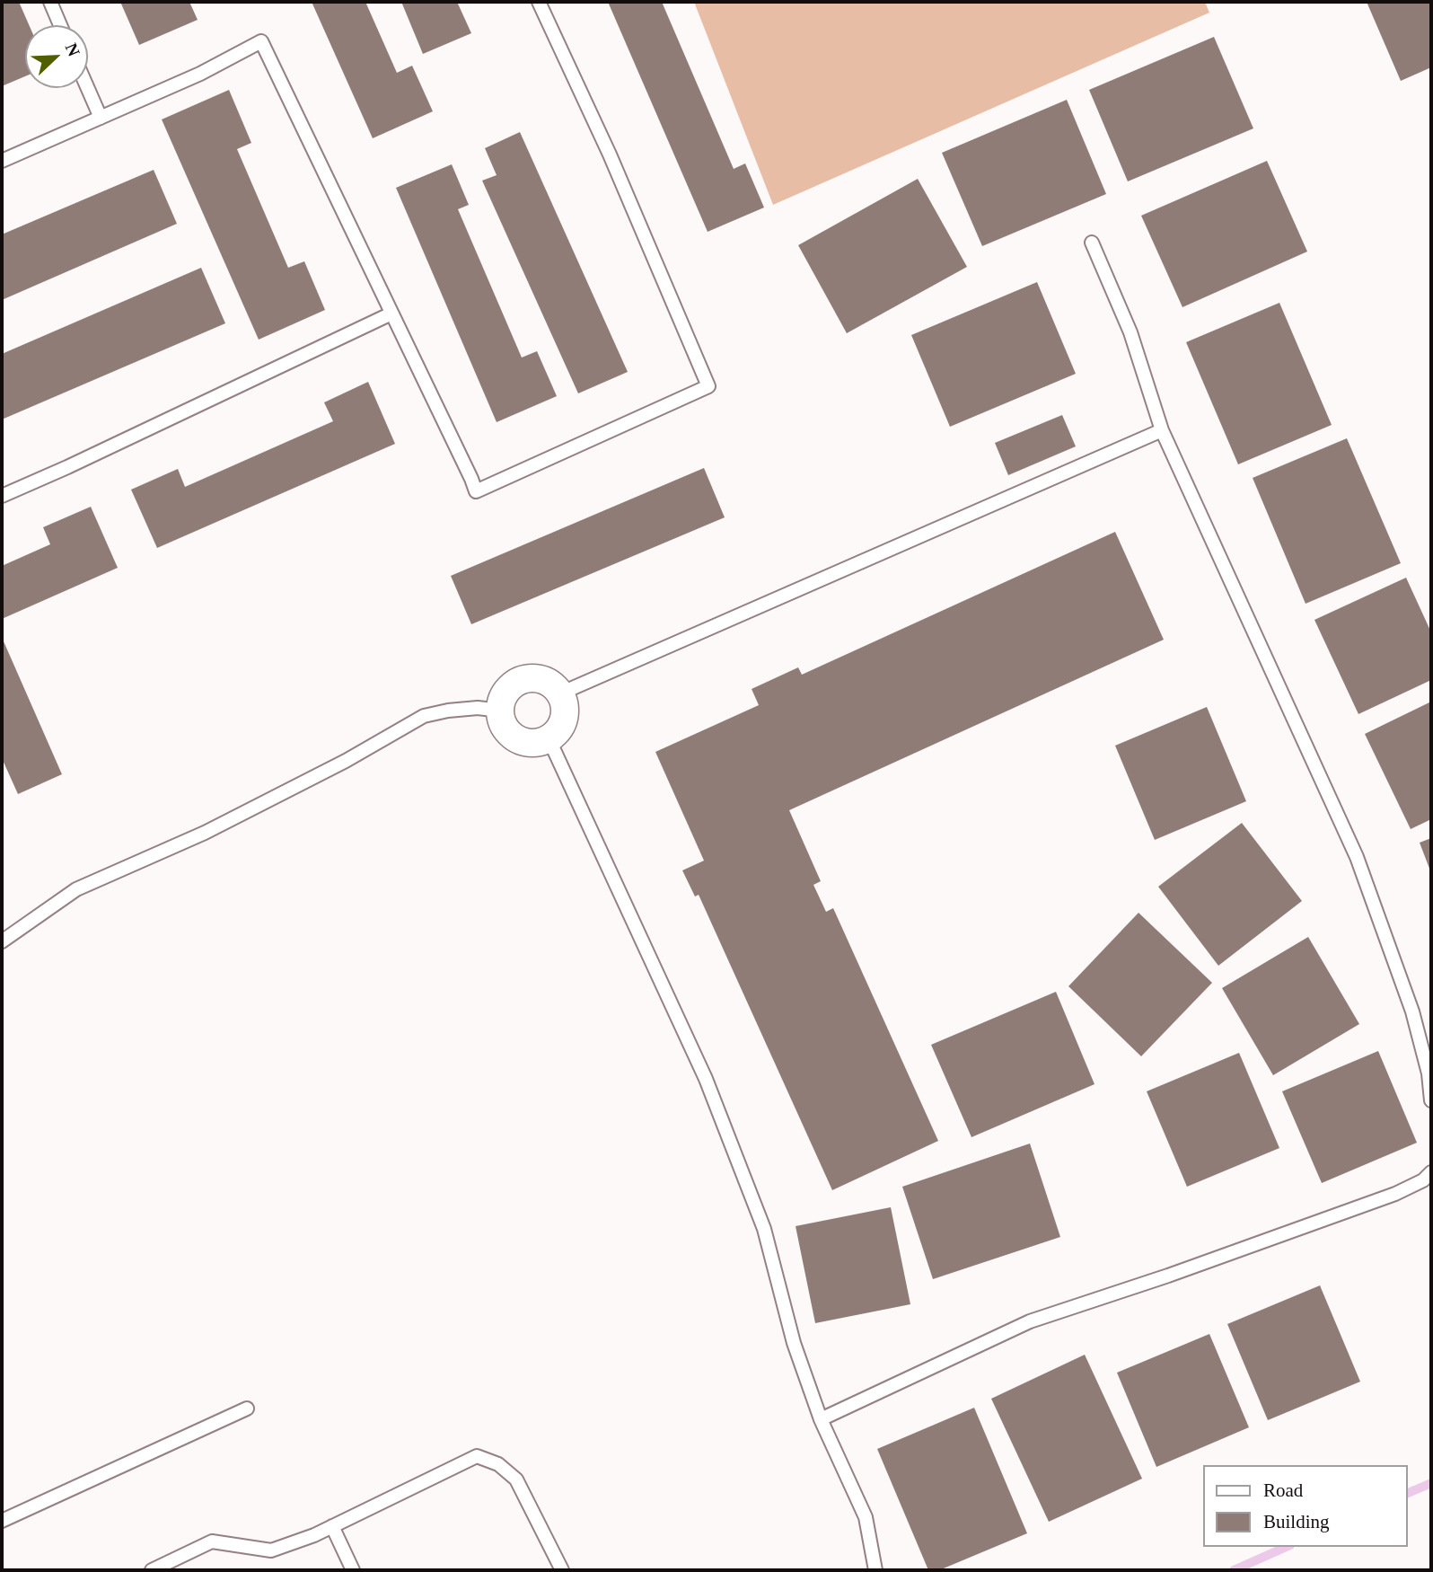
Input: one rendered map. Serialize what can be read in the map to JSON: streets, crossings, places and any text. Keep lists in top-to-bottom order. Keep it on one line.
{"legend":["Road","Building"],"north":"top right"}
